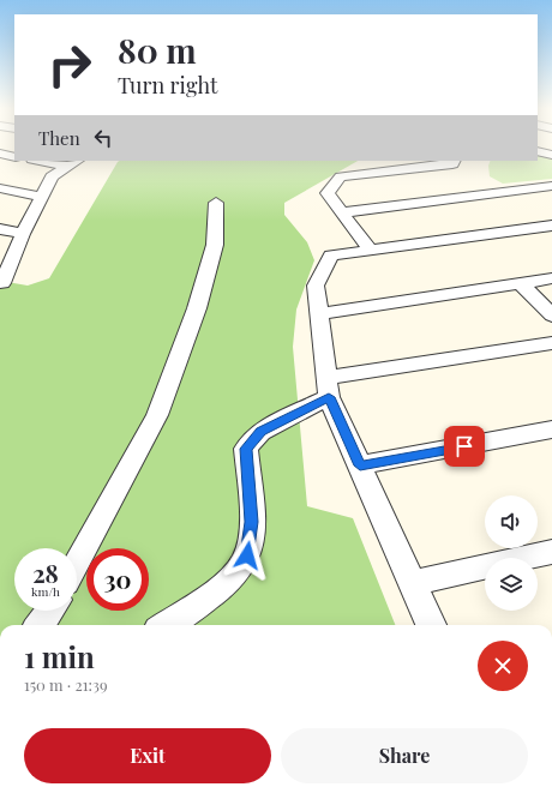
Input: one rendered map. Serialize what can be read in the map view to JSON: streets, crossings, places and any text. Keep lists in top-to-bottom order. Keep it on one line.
{"page":{"turn":["80 m","Turn right"],"then":"Then","speed":"28 km/h","limit":"30","heading":["1 min","150 m · 21:39"],"buttons":["Exit","Share"]}}
